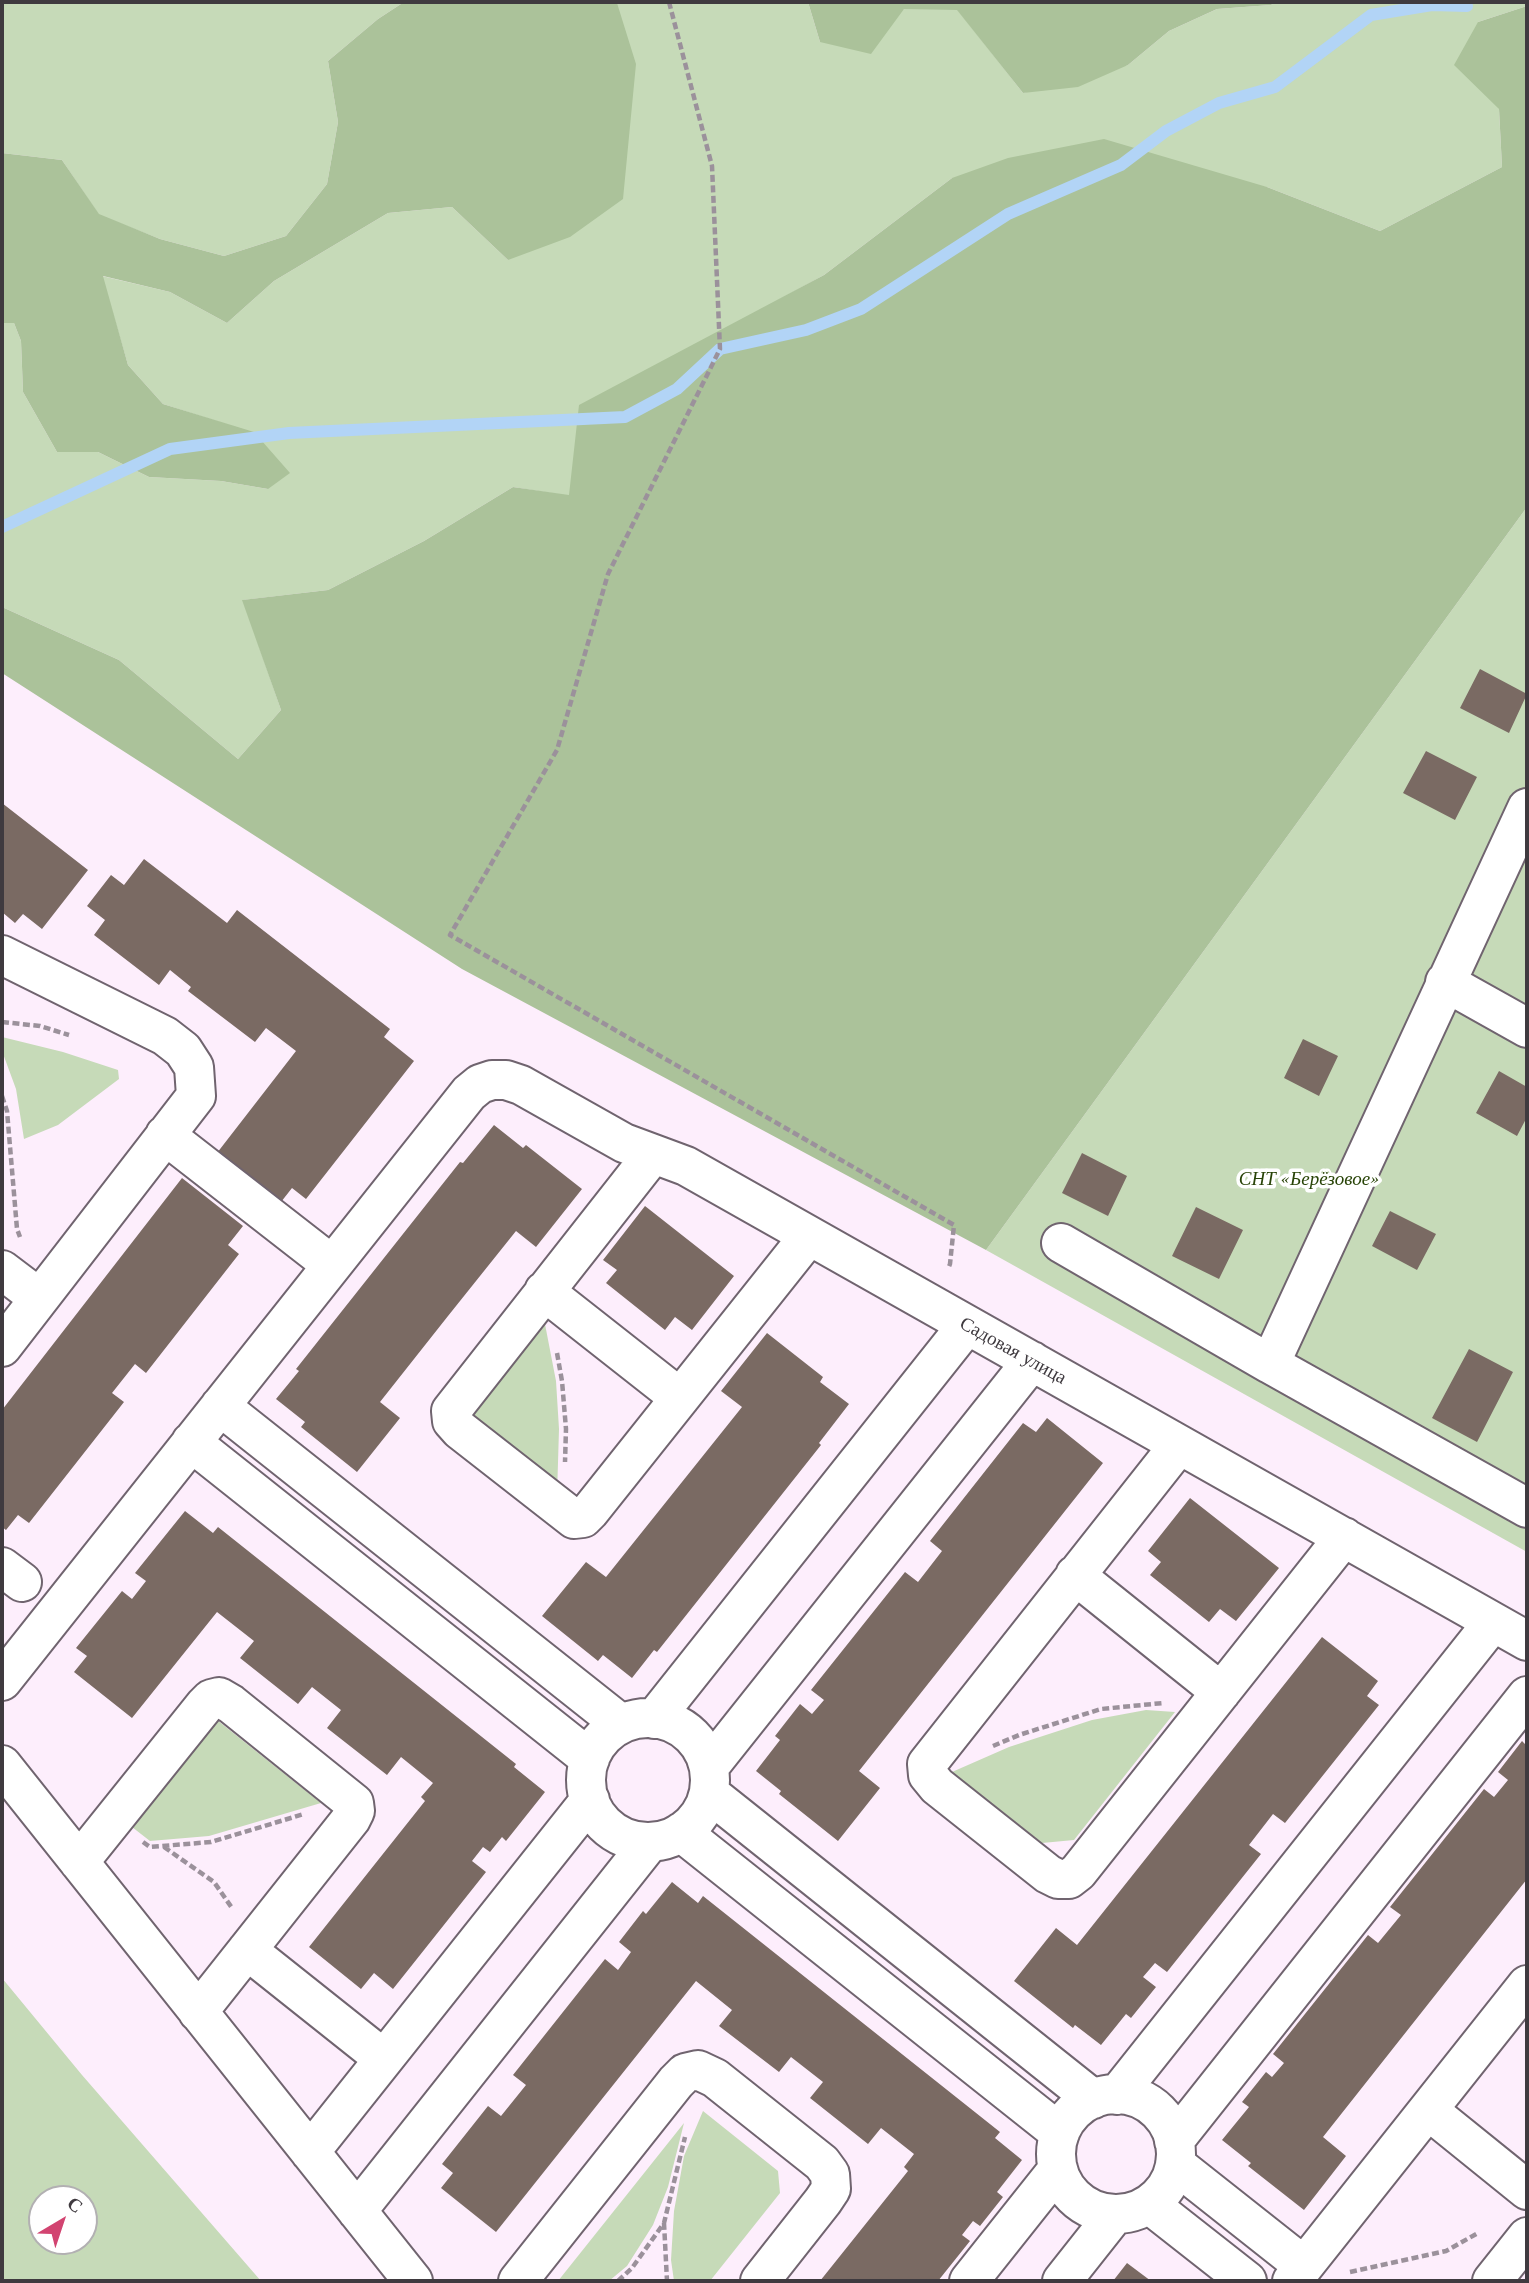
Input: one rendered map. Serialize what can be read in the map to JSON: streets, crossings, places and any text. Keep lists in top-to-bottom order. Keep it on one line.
{"streets":{"street":["Садовая улица"]},"parks":["СНТ «Берёзовое»"],"north":"top right"}
